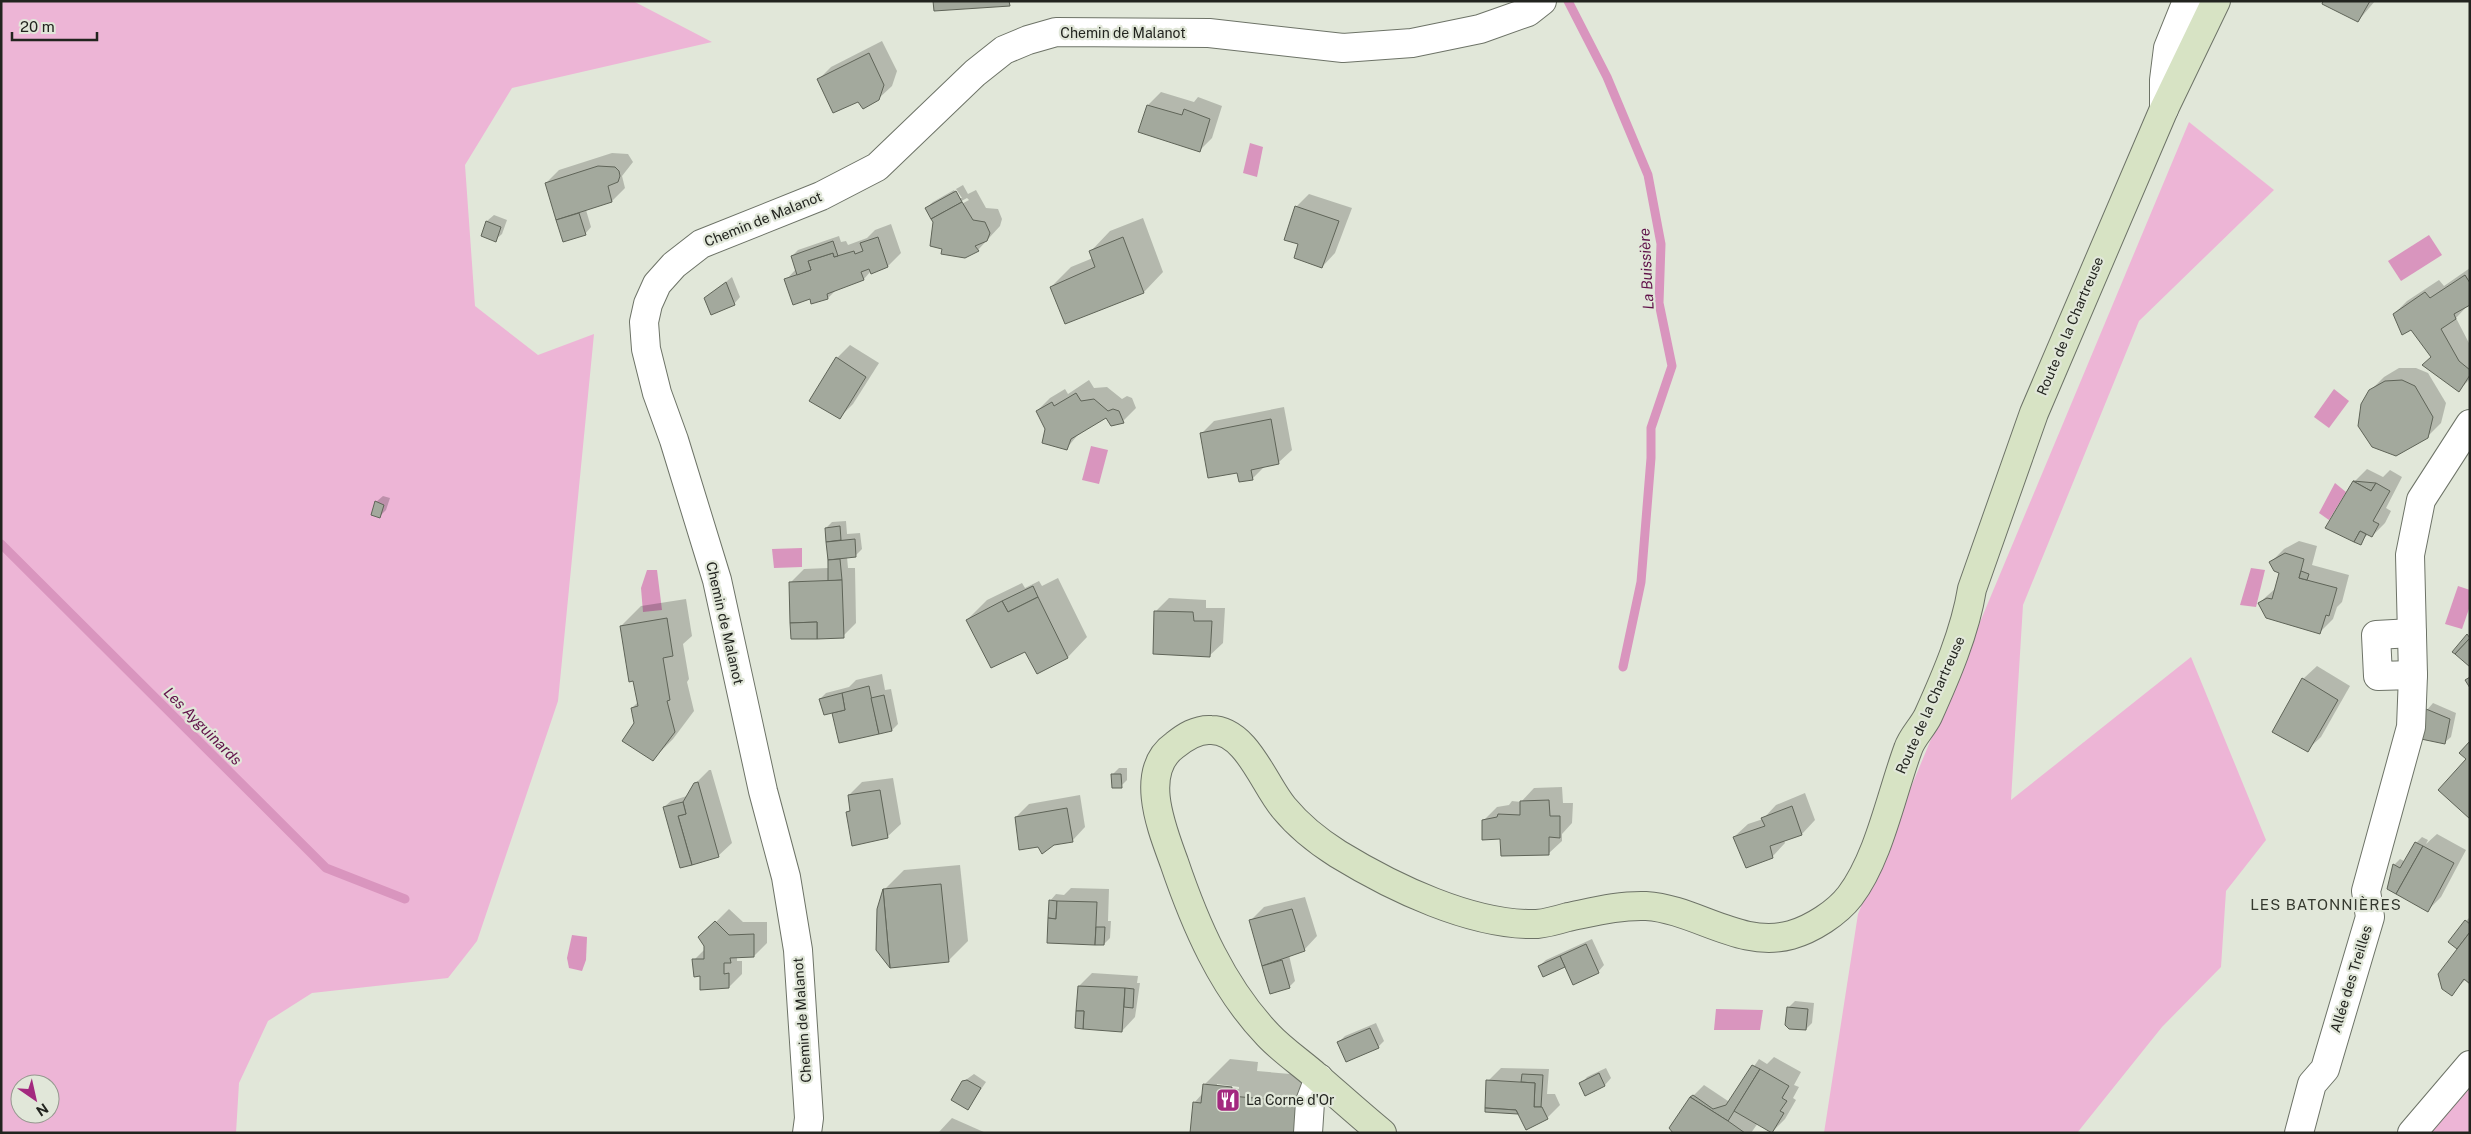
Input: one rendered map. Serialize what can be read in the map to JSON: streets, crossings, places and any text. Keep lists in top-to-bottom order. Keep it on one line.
{"streets":{"main road":["Route de la Chartreuse"],"street":["Chemin de Malanot","Allée des Treilles"]},"districts":["LES BATONNIÈRES"],"water":["La Buissière","Les Ayguinards"],"places":{"restaurant":["La Corne d'Or"]},"scale_bar":"20 m","north":"bottom right"}
